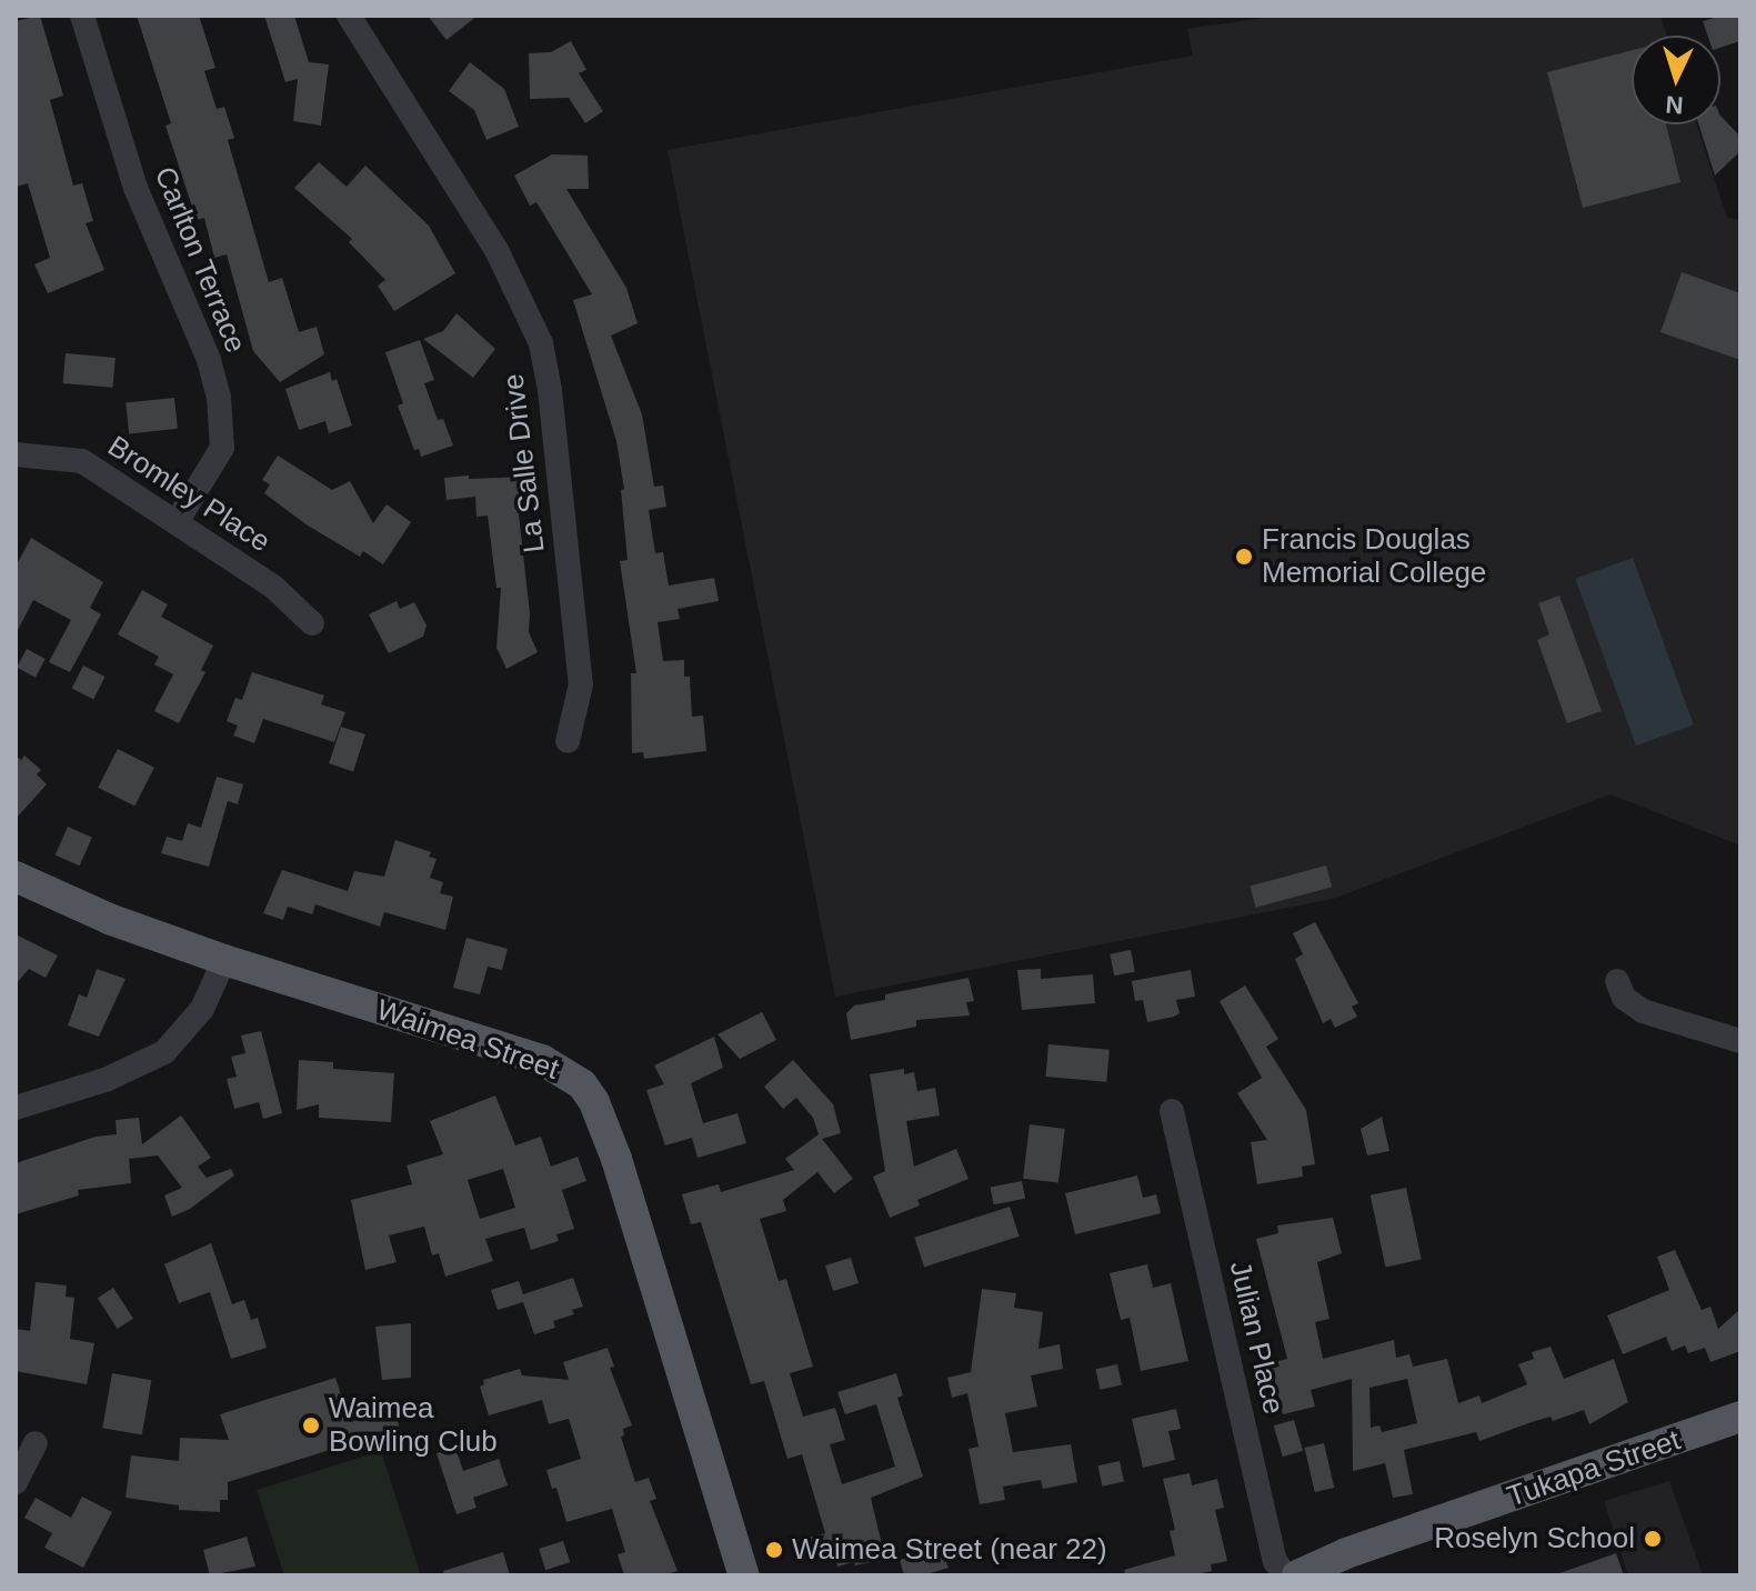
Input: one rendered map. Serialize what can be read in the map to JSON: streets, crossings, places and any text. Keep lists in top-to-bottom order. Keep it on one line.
{"streets":{"main road":["Waimea Street","Tukapa Street"],"street":["Carlton Terrace","La Salle Drive","Bromley Place","Julian Place"]},"crossings":[["Carlton Terrace","Bromley Place"]],"places":["Francis Douglas Memorial College","Waimea Bowling Club","Roselyn School","Waimea Street (near 22)"],"north":"bottom"}
